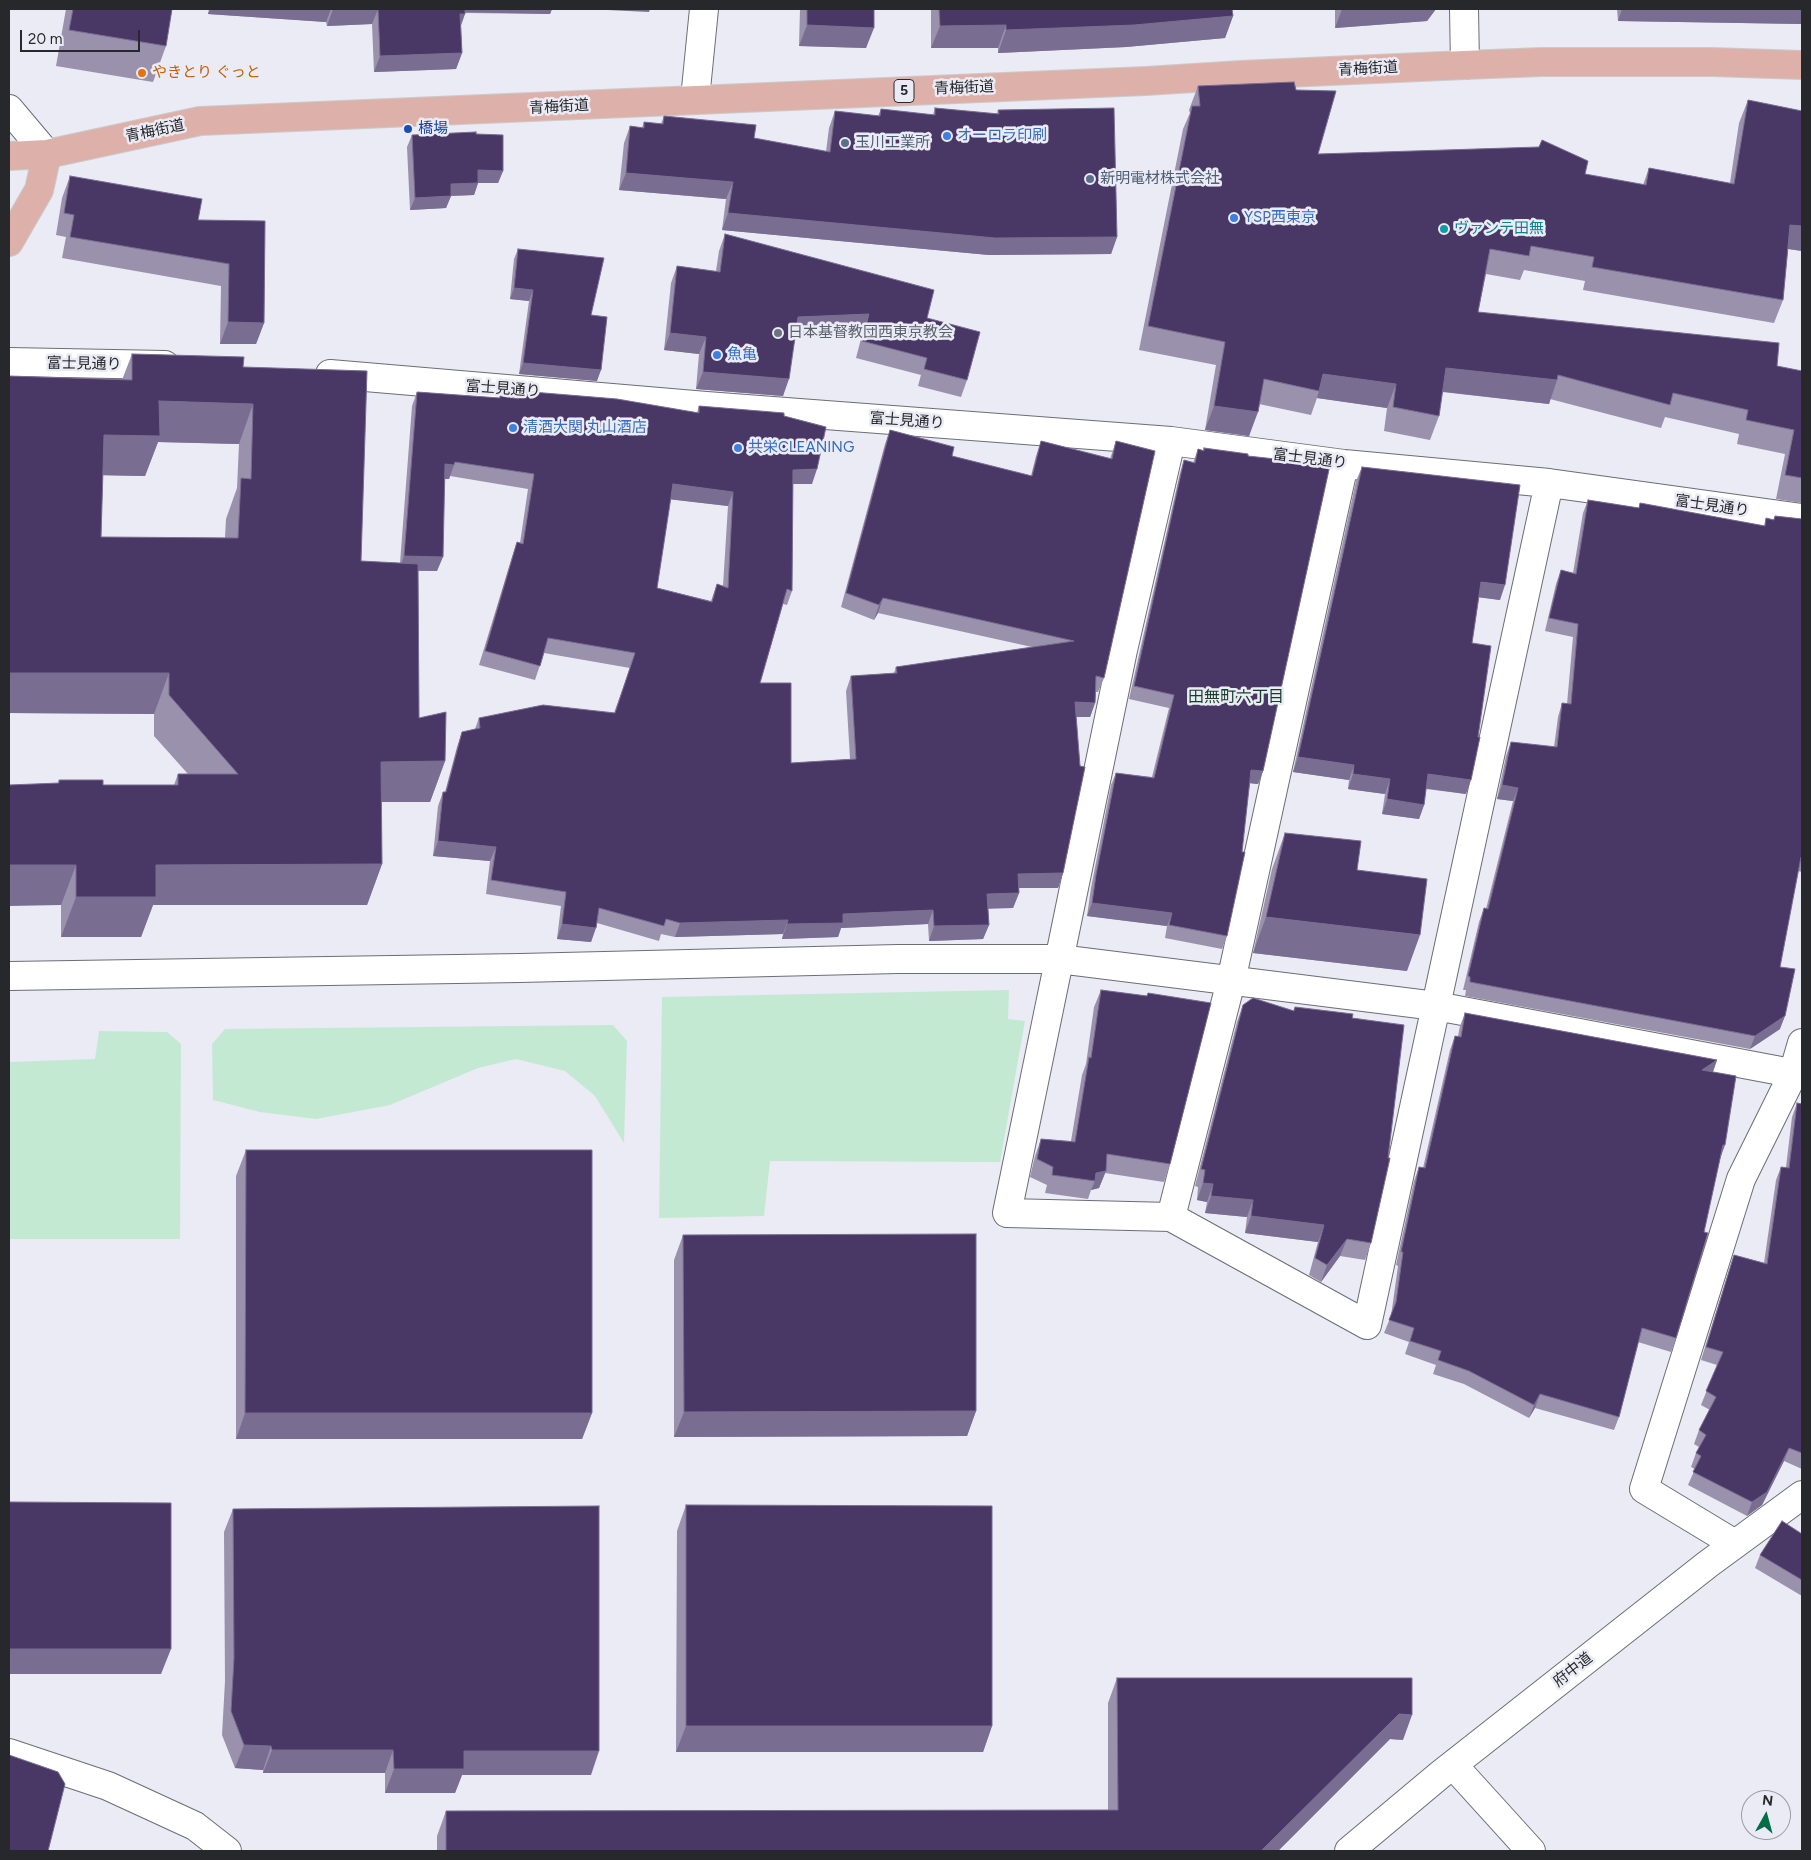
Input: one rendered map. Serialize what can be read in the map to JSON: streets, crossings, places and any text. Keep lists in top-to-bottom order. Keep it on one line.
{"streets":{"main road":["青梅街道","5"],"street":["富士見通り","府中道"]},"districts":["田無町六丁目"],"places":["やきとり ぐっと","橋場","オーロラ印刷","玉川工業所","新明電材株式会社","YSP西東京","ヴァンテ田無","日本基督教団西東京教会","魚亀","清酒大関 丸山酒店","共栄CLEANING"],"scale_bar":"20 m","north":"top"}
